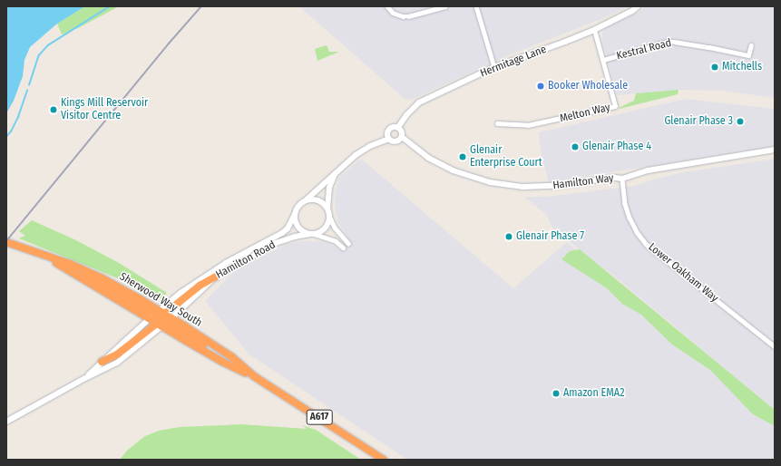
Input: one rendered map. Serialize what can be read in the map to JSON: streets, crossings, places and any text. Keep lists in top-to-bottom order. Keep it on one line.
{"streets":{"highway":["Sherwood Way South","A617"],"street":["Kestral Road","Hermitage Lane","Melton Way","Hamilton Way","Hamilton Road","Lower Oakham Way"]},"crossings":[["Kestral Road","Melton Way"],["Hermitage Lane","Melton Way"],["Hermitage Lane","Hamilton Way"],["Hermitage Lane","Hamilton Road"],["Hamilton Way","Hamilton Road"],["Hamilton Way","Lower Oakham Way"],["Hamilton Road","Sherwood Way South"]],"places":["Mitchells","Booker Wholesale","Kings Mill Reservoir Visitor Centre","Glenair Phase 3","Glenair Phase 4","Glenair Enterprise Court","Glenair Phase 7","Amazon EMA2"]}
